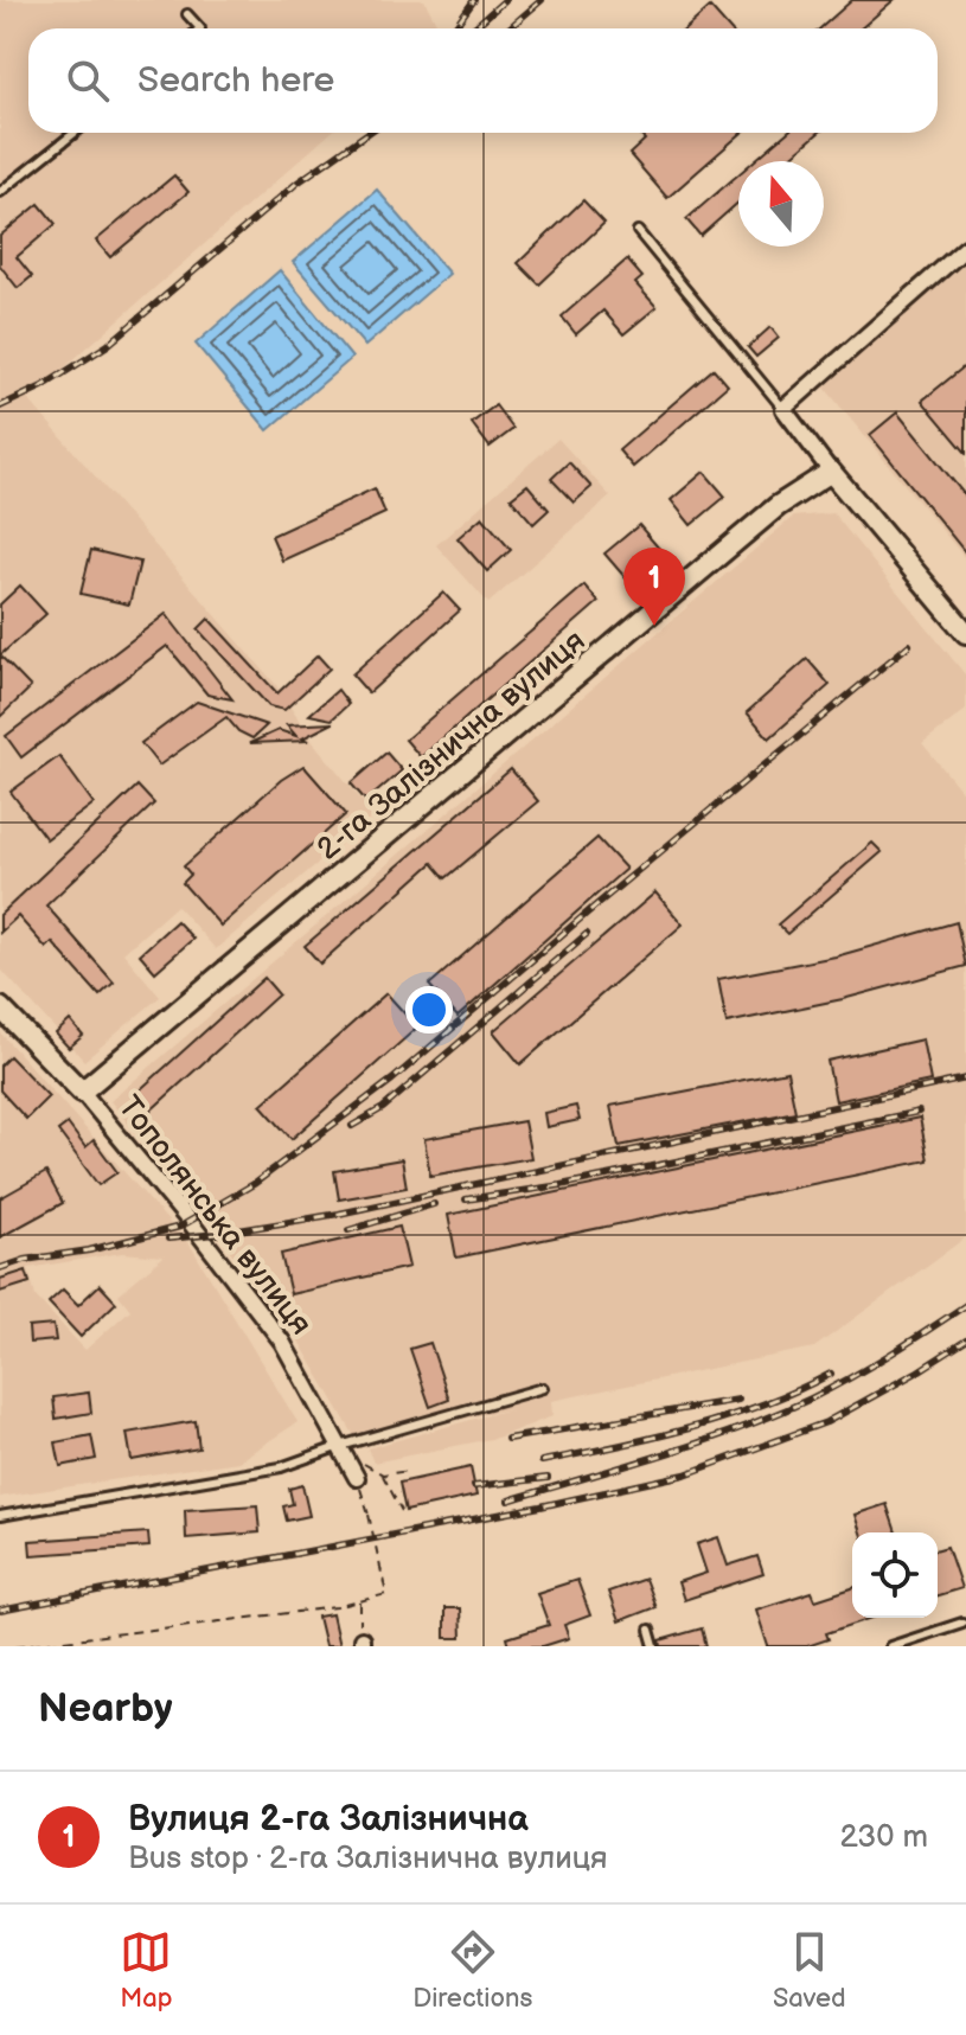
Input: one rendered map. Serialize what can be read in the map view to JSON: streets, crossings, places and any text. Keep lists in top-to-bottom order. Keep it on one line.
{"streets":{"street":["2-га Залізнична вулиця","Тополянська вулиця"]},"crossings":[["2-га Залізнична вулиця","Тополянська вулиця"]],"north":"top","page":{"search":"Search here","pins":"1","heading":"Nearby","list":[{"mark":"1","name":"Вулиця 2-га Залізнична","note":"Bus stop · 2-га Залізнична вулиця","value":"230 m"}],"nav":["Map","Directions","Saved"]}}
